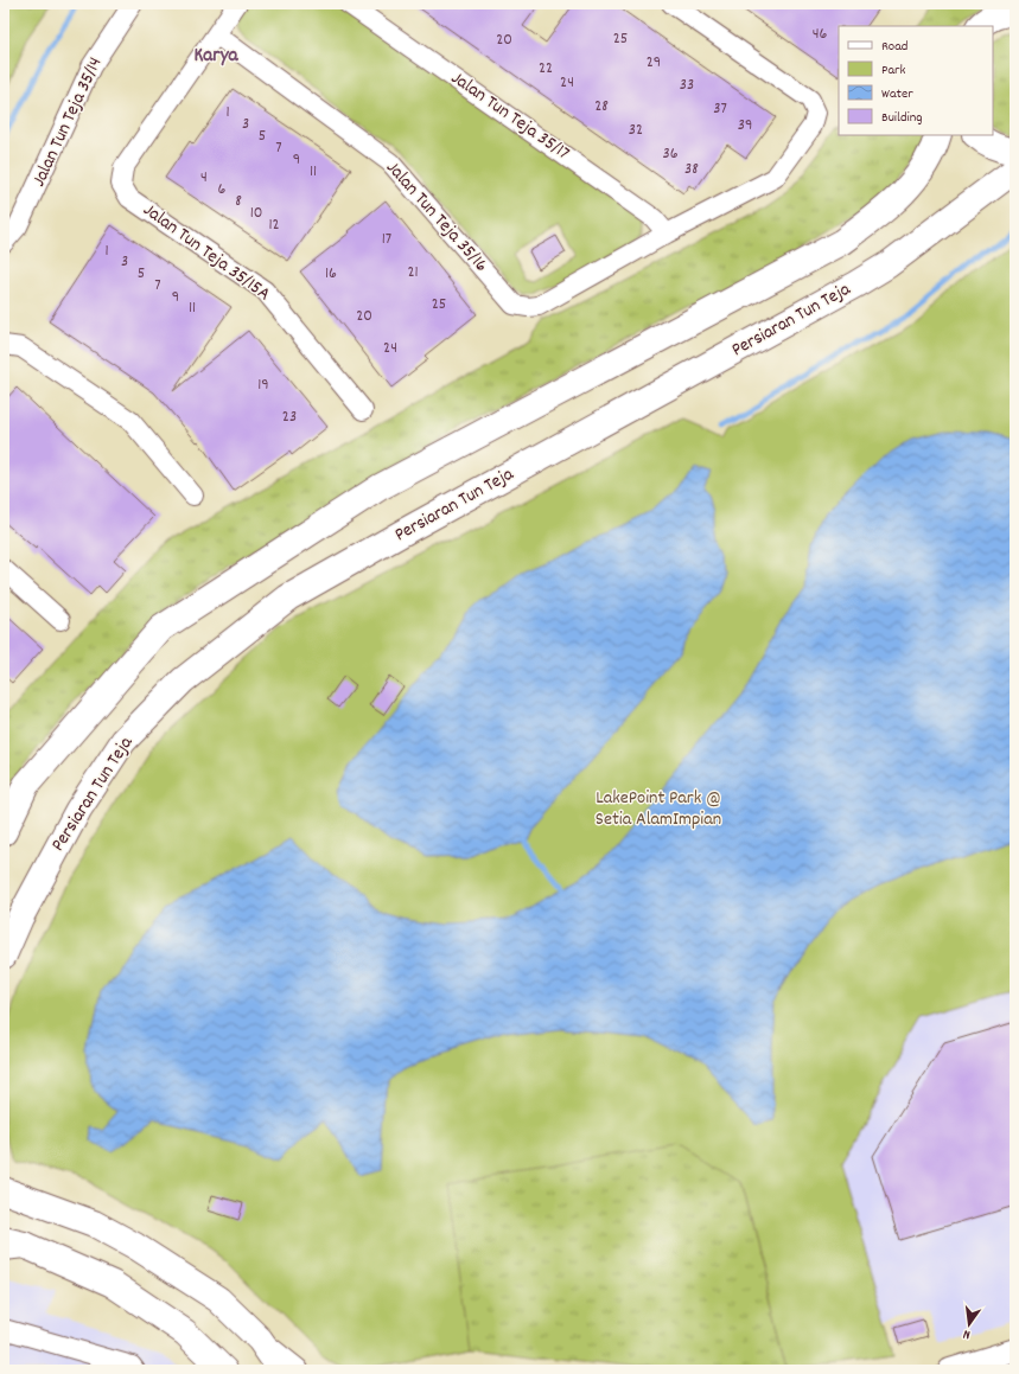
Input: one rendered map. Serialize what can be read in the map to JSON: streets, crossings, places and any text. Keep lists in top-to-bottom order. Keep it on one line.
{"streets":{"main road":["Persiaran Tun Teja"],"street":["Jalan Tun Teja 35/17","Jalan Tun Teja 35/14","Jalan Tun Teja 35/16","Jalan Tun Teja 35/15A"]},"crossings":[["Jalan Tun Teja 35/17","Jalan Tun Teja 35/16"],["Jalan Tun Teja 35/16","Jalan Tun Teja 35/15A"]],"districts":["Karya"],"parks":["LakePoint Park @ Setia AlamImpian"],"house_numbers":["46","25","20","29","22","24","33","28","37","1","3","39","32","5","7","36","9","38","11","4","6","8","10","12","17","1","3","21","5","16","7","9","25","11","20","24","19","23"],"legend":["Road","Park","Water","Building"],"north":"bottom"}
